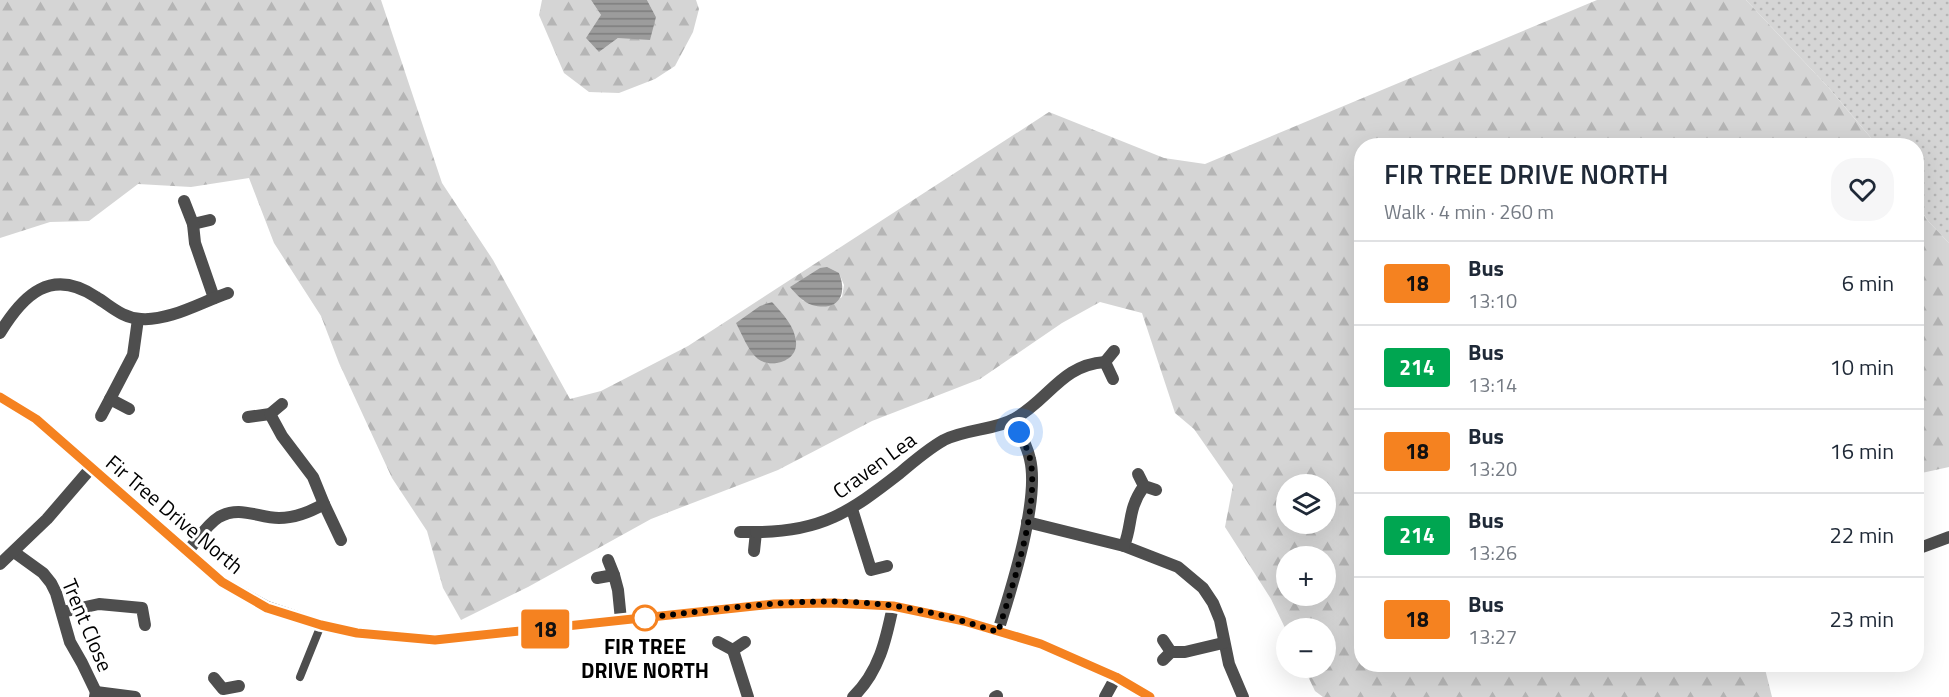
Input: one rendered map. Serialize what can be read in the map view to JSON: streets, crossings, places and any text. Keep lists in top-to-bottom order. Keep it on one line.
{"streets":{"street":["Craven Lea","Fir Tree Drive North","Trent Close"]},"places":["FIR TREE DRIVE NORTH"],"lines":["bus line 18"],"page":{"on_map":"18","heading":["FIR TREE DRIVE NORTH","Walk · 4 min · 260 m"],"list":[{"mark":"18","name":"Bus","note":"13:10","value":"6 min"},{"mark":"214","name":"Bus","note":"13:14","value":"10 min"},{"mark":"18","name":"Bus","note":"13:20","value":"16 min"},{"mark":"214","name":"Bus","note":"13:26","value":"22 min"},{"mark":"18","name":"Bus","note":"13:27","value":"23 min"}],"map_buttons":["+","−"]}}
